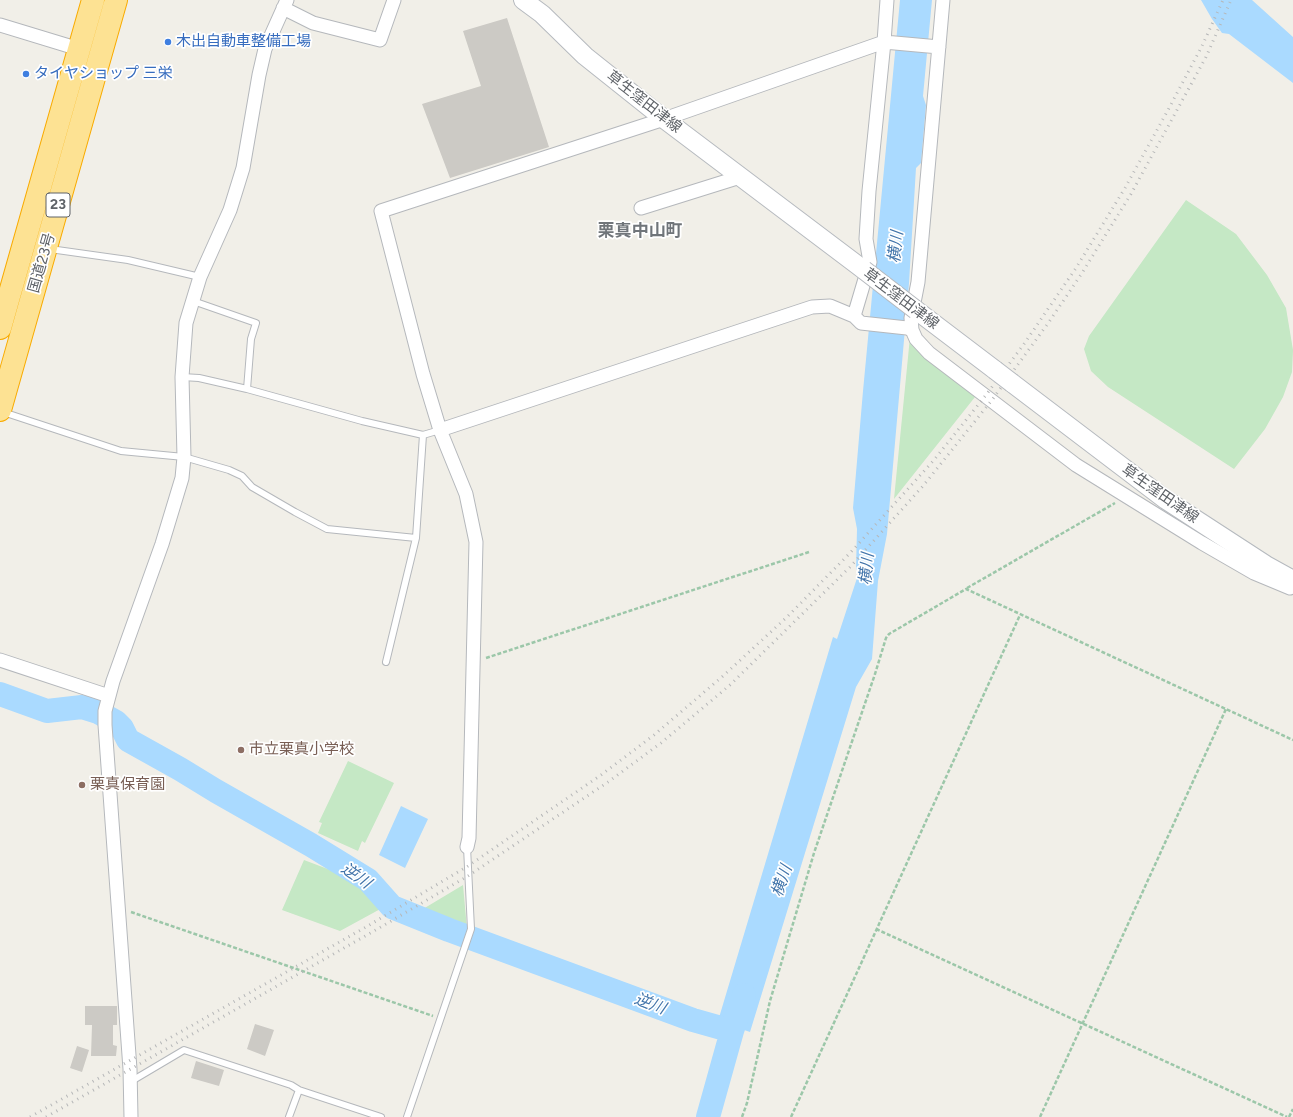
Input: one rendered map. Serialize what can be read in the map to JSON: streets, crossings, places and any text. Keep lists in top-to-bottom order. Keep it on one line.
{"streets":{"highway":["23","国道23号"],"main road":["草生窪田津線"]},"districts":["栗真中山町"],"water":["横川","逆川"],"places":["木出自動車整備工場","タイヤショップ 三栄","市立栗真小学校","栗真保育園"]}
